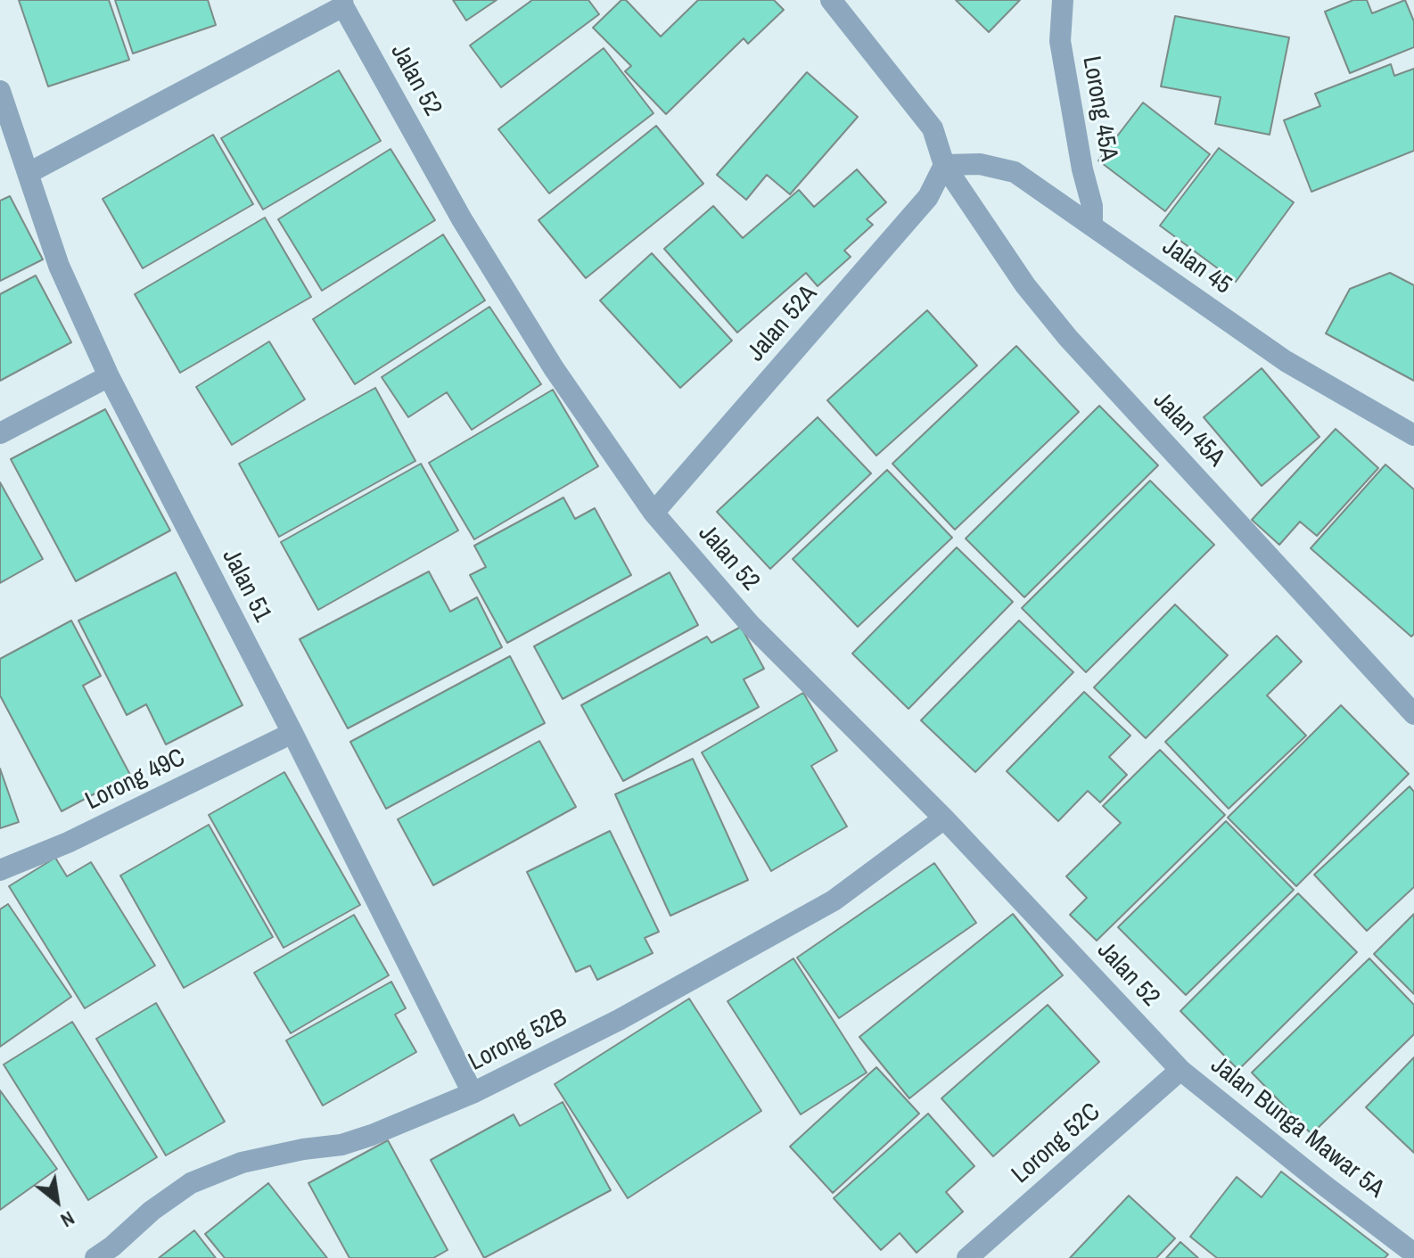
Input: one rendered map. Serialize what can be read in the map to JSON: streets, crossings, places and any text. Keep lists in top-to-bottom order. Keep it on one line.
{"streets":{"street":["Jalan 52","Lorong 45A","Jalan 45","Jalan 52A","Jalan 45A","Jalan 51","Lorong 49C","Lorong 52B","Jalan Bunga Mawar 5A","Lorong 52C"]},"crossings":[["Jalan 52","Jalan 52A"],["Jalan 52","Lorong 52B"],["Jalan 52","Jalan Bunga Mawar 5A"],["Jalan 52","Lorong 52C"],["Lorong 45A","Jalan 45"],["Jalan 45","Jalan 52A"],["Jalan 45","Jalan 45A"],["Jalan 52A","Jalan 45A"],["Jalan 51","Lorong 49C"],["Jalan 51","Lorong 52B"],["Jalan Bunga Mawar 5A","Lorong 52C"]],"north":"bottom right"}
